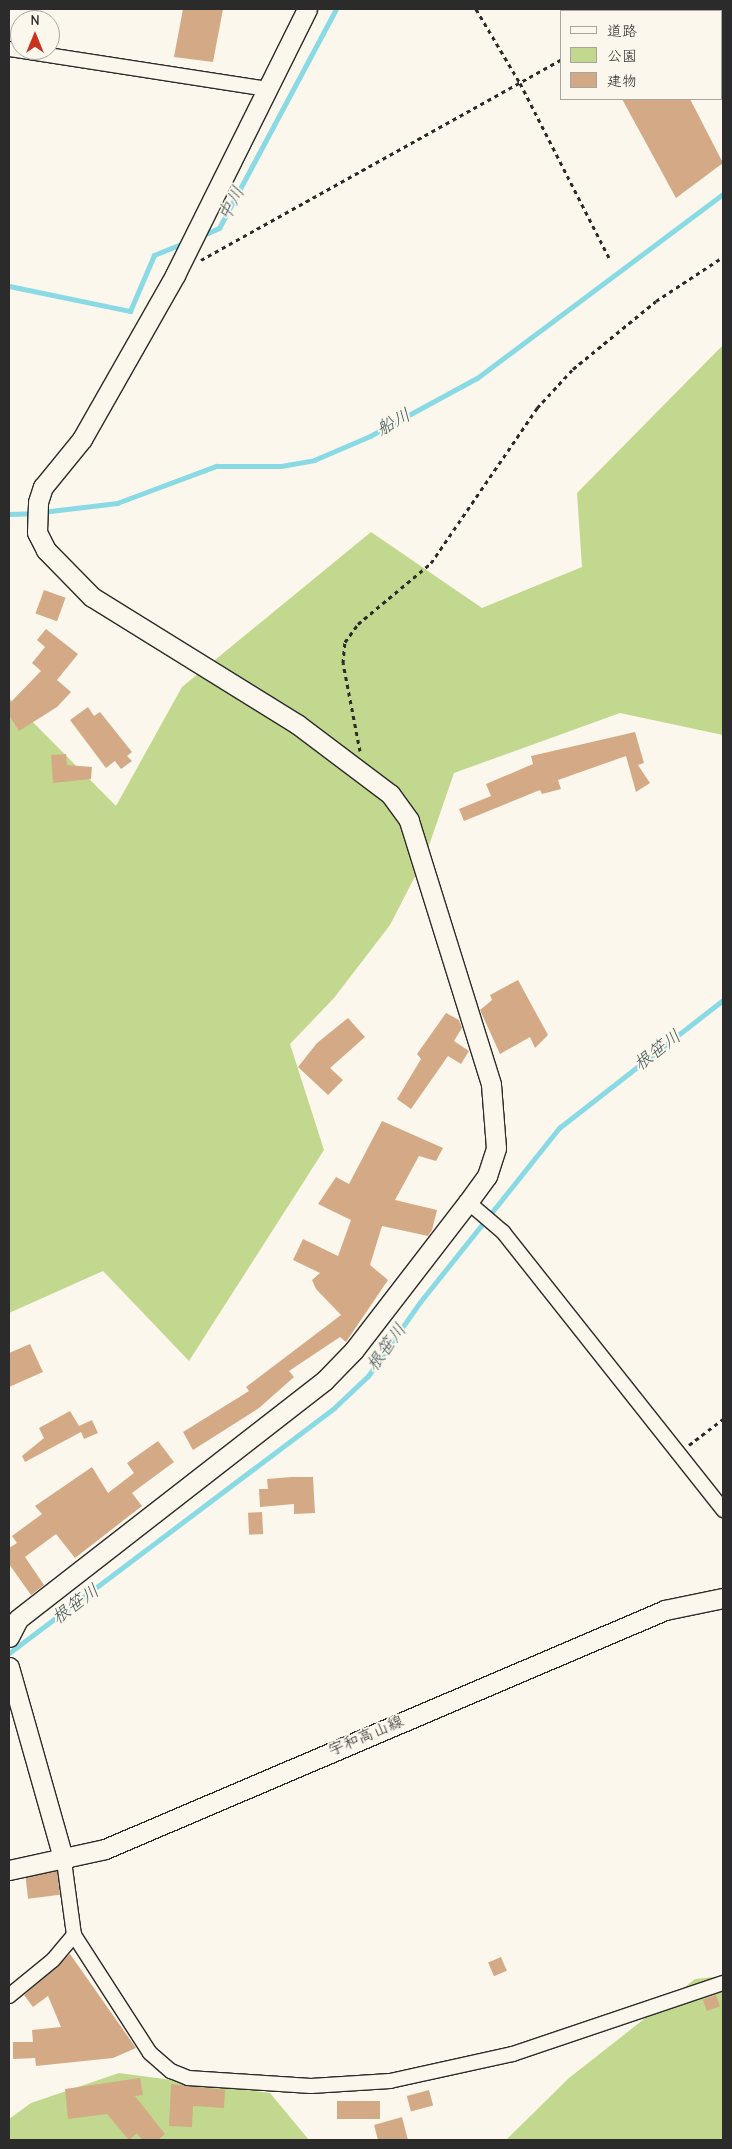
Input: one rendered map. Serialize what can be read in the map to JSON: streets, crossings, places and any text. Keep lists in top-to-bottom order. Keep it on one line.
{"streets":{"street":["宇和高山線"]},"water":["中川","船川","根笹川"],"legend":["道路","公園","建物"],"north":"top"}
